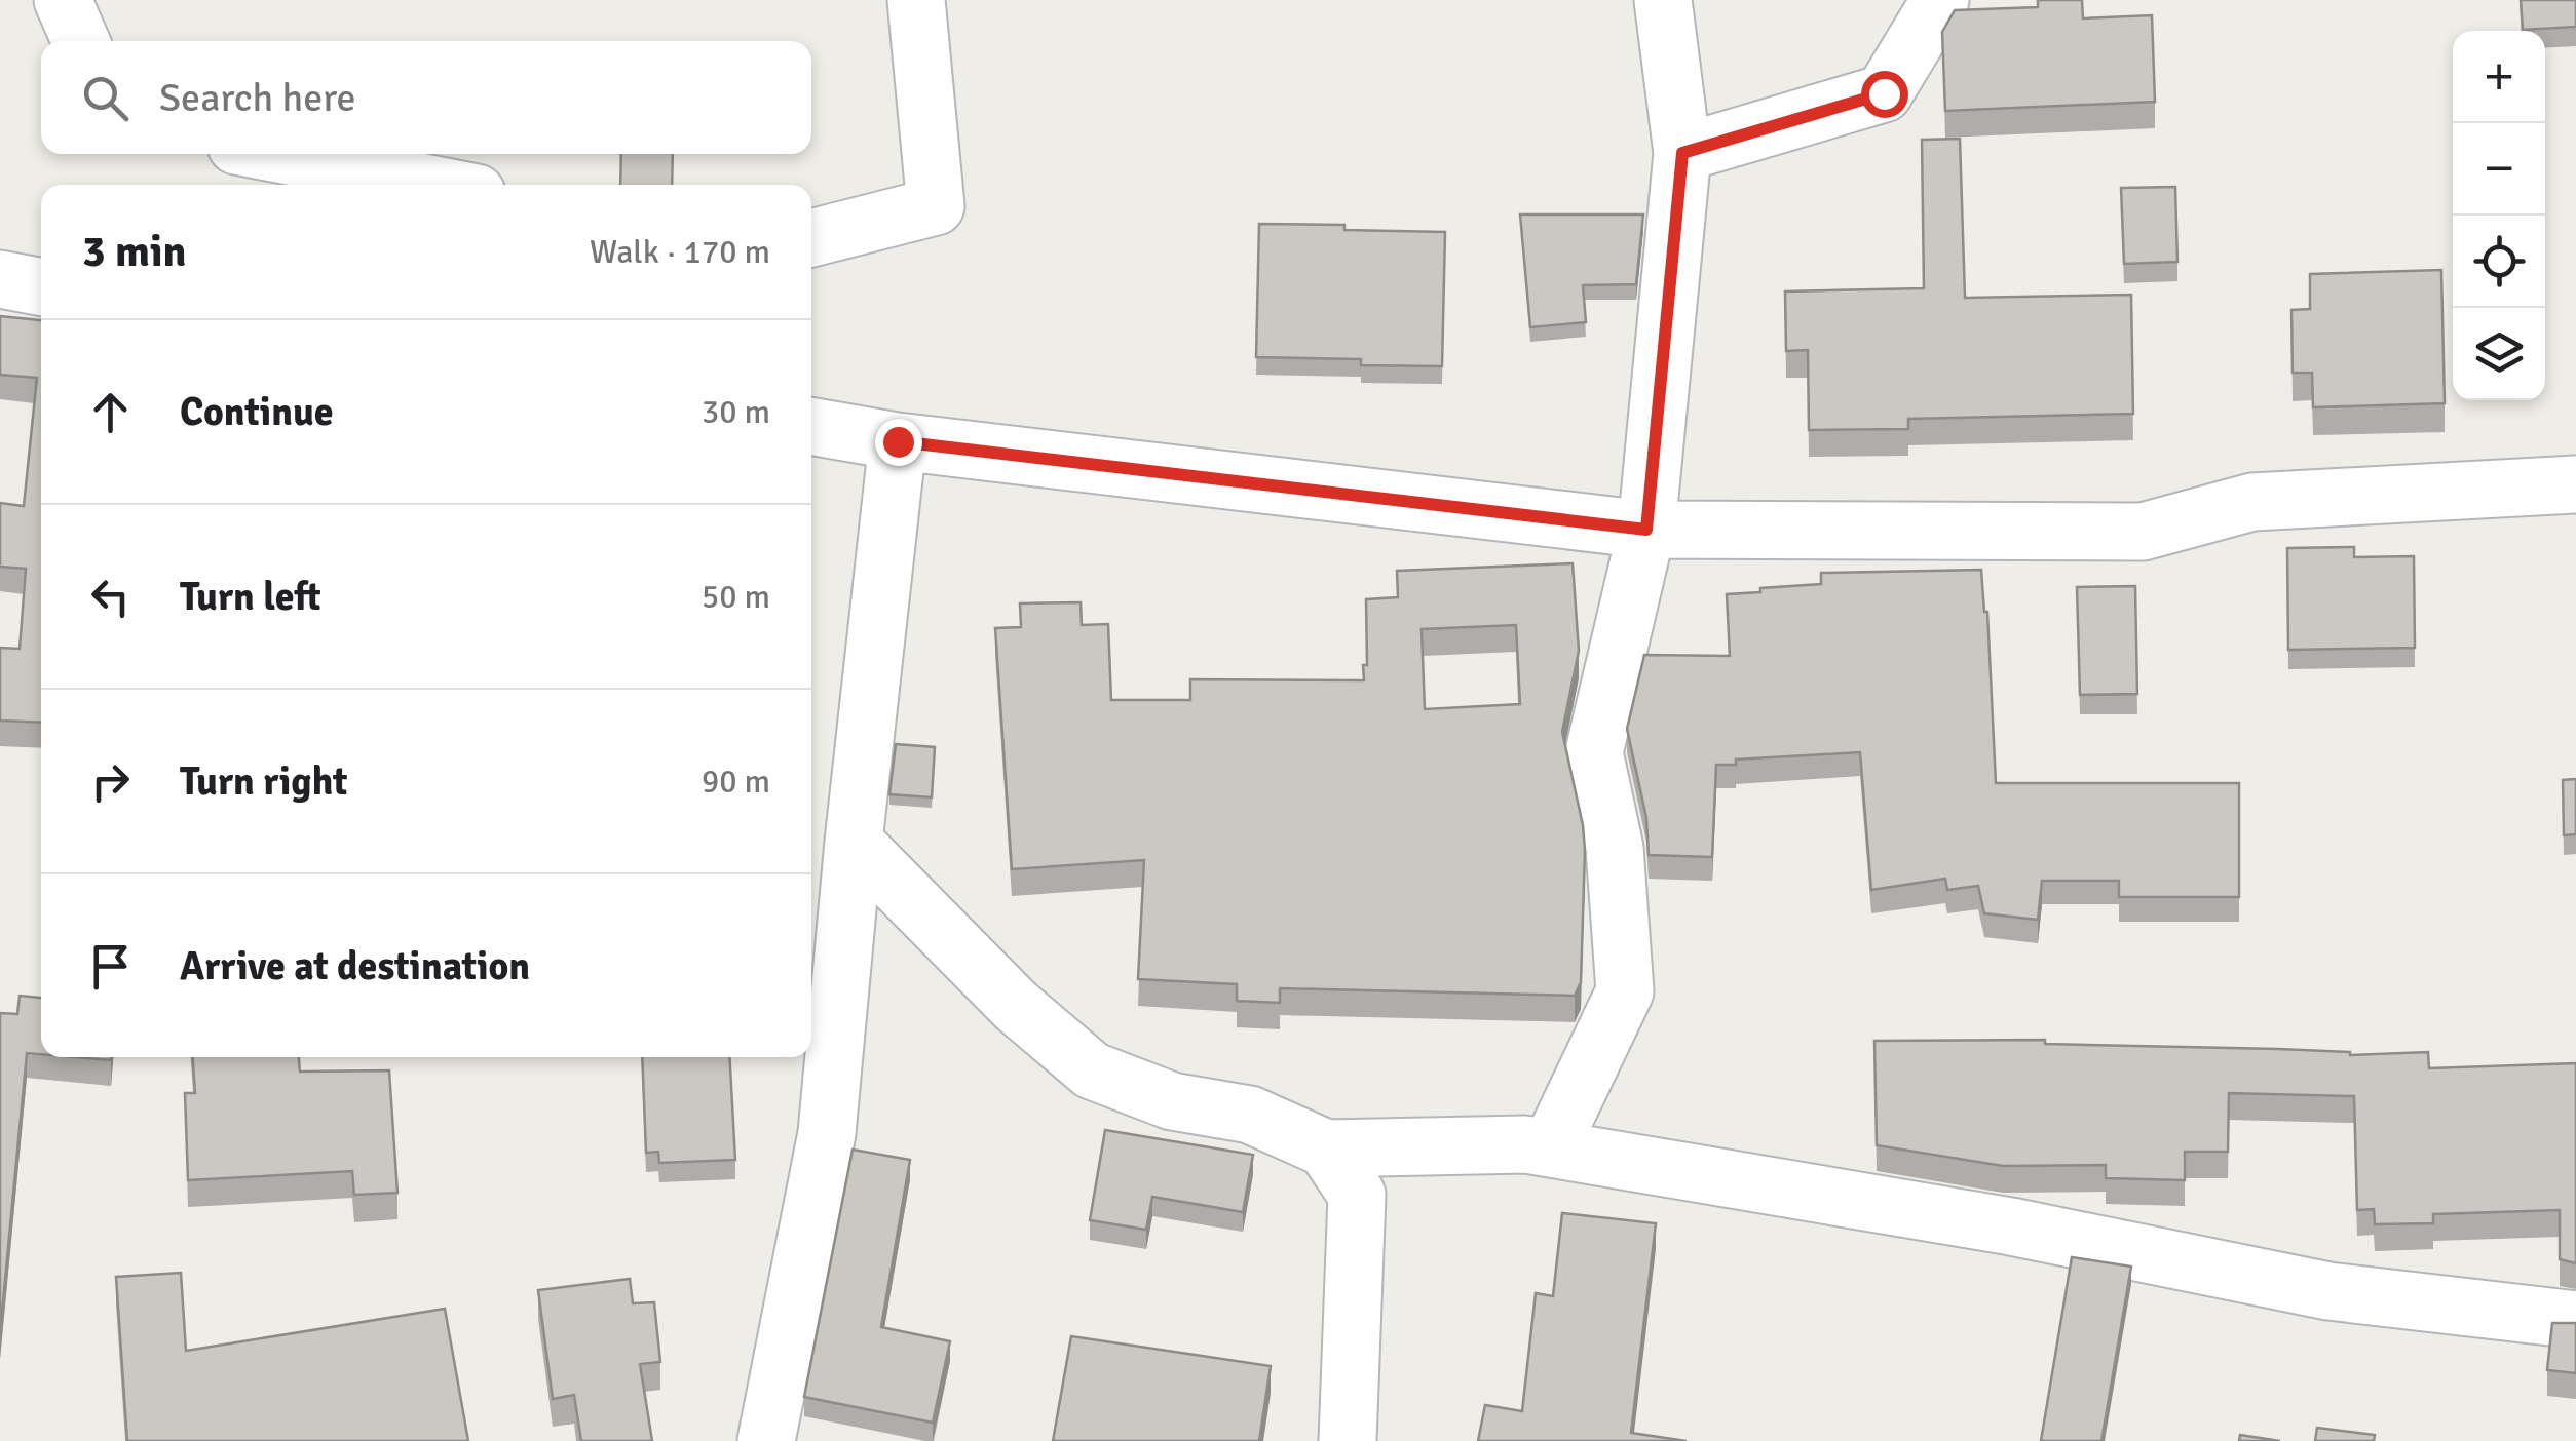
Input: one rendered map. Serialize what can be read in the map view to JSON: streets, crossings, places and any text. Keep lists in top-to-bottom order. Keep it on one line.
{"page":{"map_buttons":["+","−"],"search":"Search here","heading":["3 min","Walk · 170 m"],"list":[["Continue","30 m"],["Turn left","50 m"],["Turn right","90 m"],"Arrive at destination"]}}
